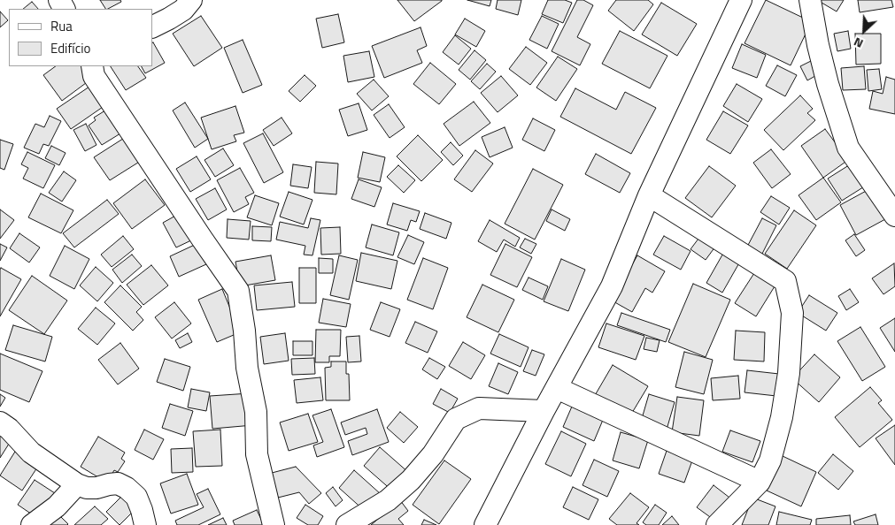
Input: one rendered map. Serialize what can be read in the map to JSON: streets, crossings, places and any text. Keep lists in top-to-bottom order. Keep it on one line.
{"legend":["Rua","Edifício"],"north":"bottom left"}
